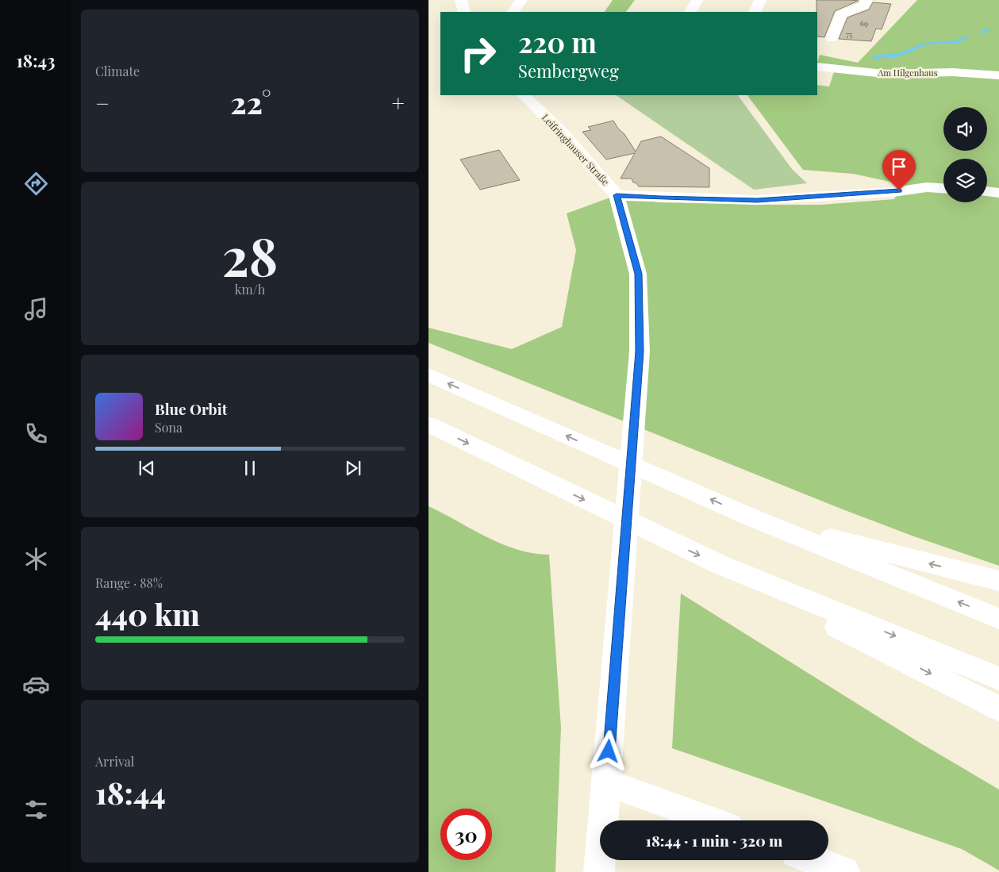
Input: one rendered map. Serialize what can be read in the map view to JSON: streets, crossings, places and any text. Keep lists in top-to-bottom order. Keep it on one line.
{"streets":{"main road":["Am Hilgenhaus","Leifringhauser Straße"]},"house_numbers":["69","75"],"page":{"tabs":"18:43","tile":["Climate",["28","km/h"],["Range · 88%","440 km"],["Arrival","18:44"]],"turn":["220 m","Sembergweg"],"heat":["−","22°","+"],"song":["Blue Orbit","Sona"],"limit":"30","trip":"18:44 · 1 min · 320 m"}}
